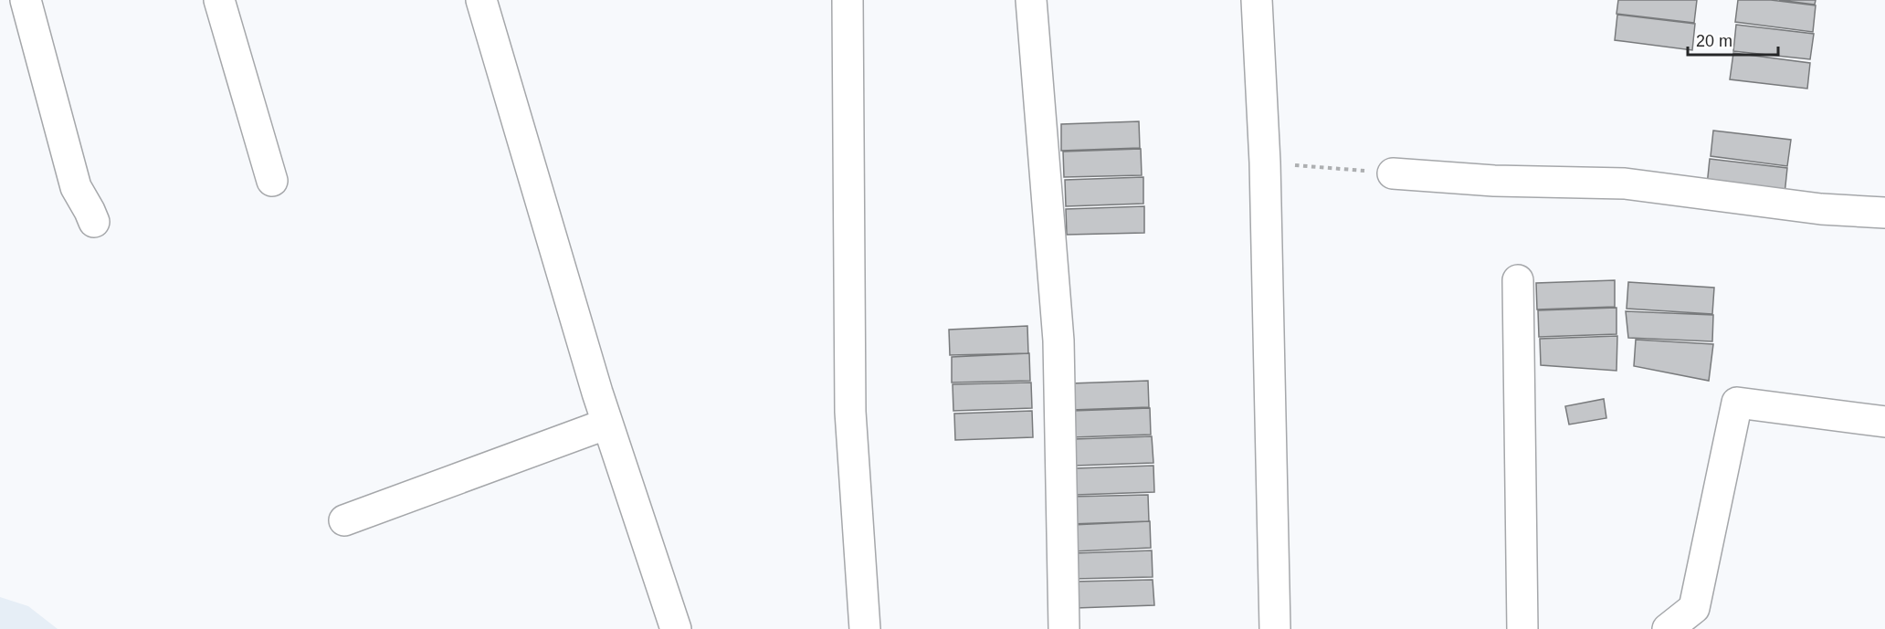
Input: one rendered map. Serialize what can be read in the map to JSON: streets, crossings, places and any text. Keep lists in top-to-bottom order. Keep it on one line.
{"scale_bar":"20 m"}
